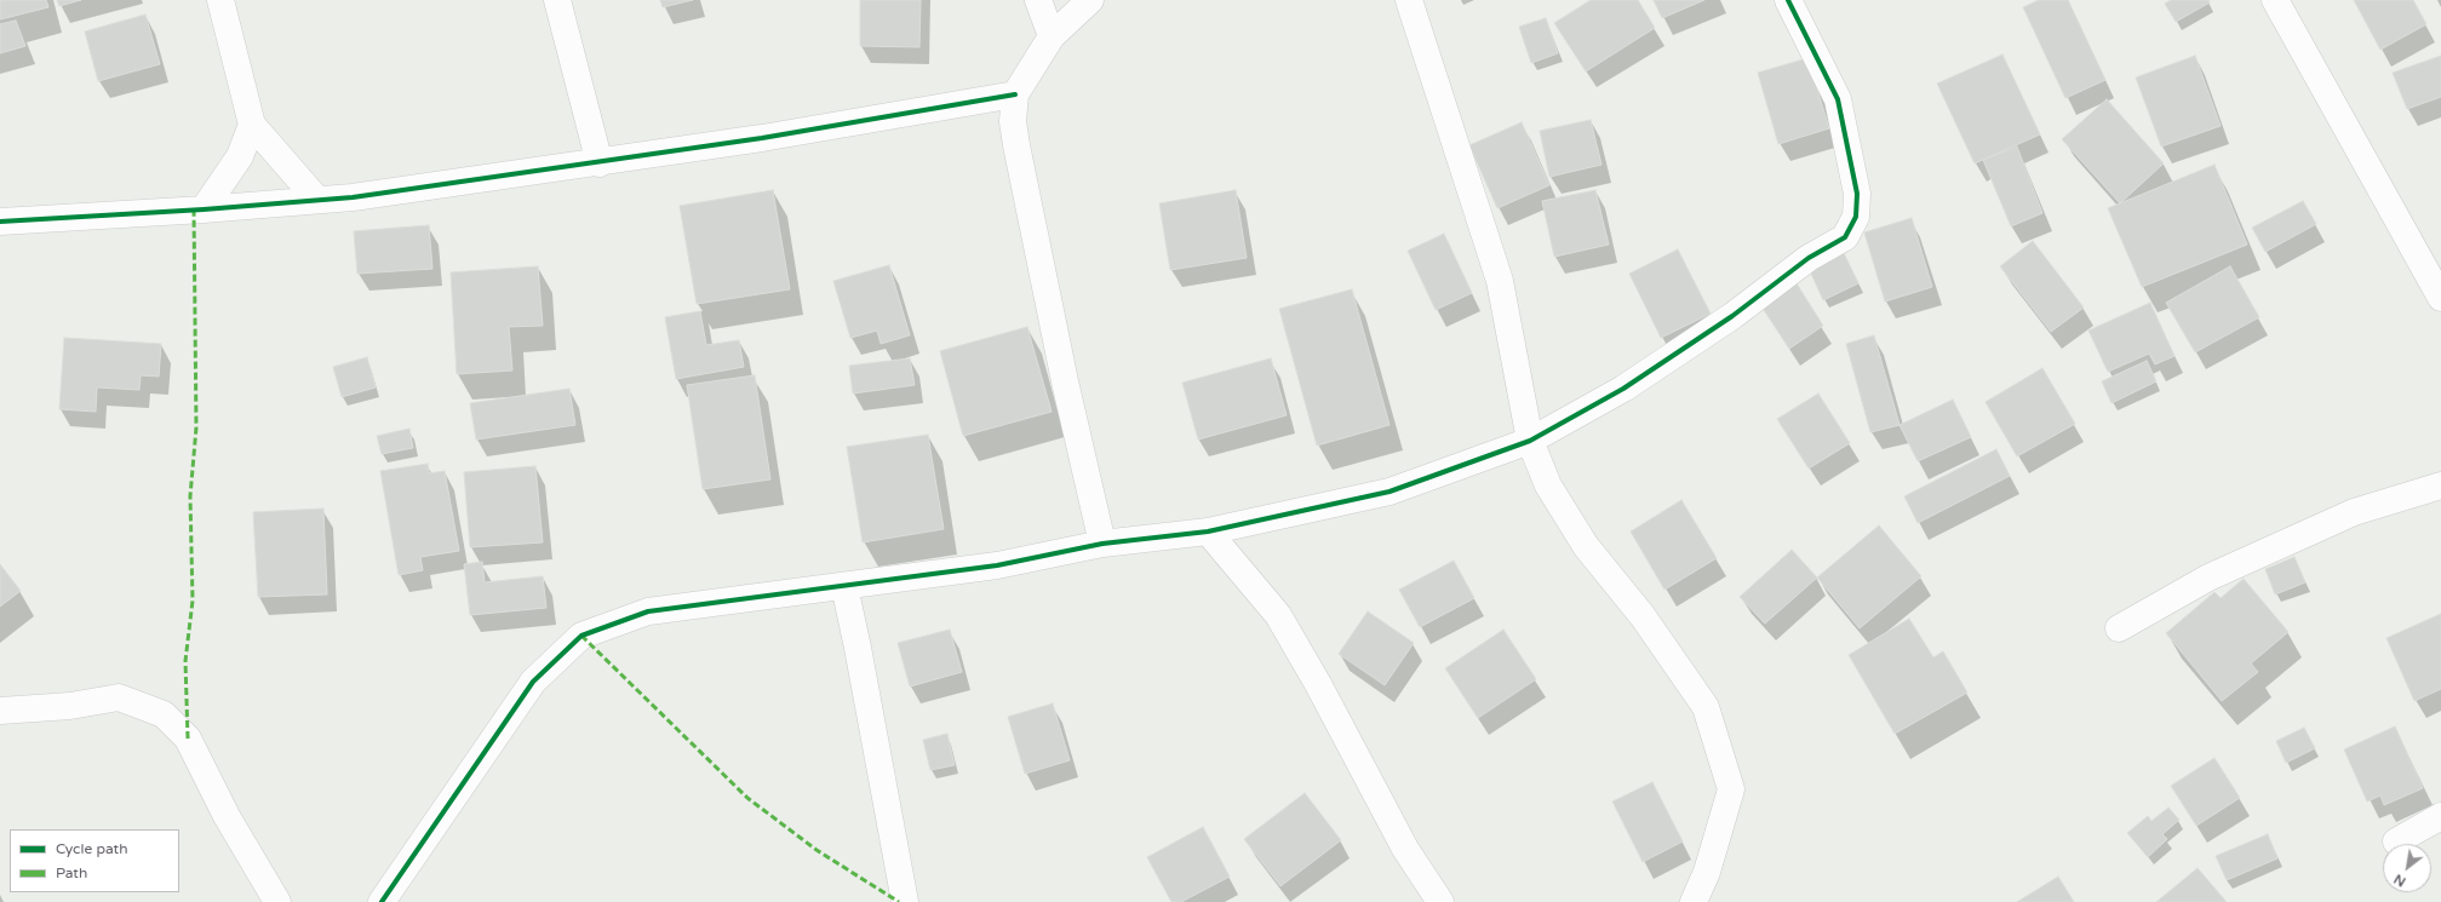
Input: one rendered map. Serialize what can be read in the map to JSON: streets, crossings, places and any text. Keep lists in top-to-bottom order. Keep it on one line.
{"legend":["Cycle path","Path"],"north":"bottom left"}
